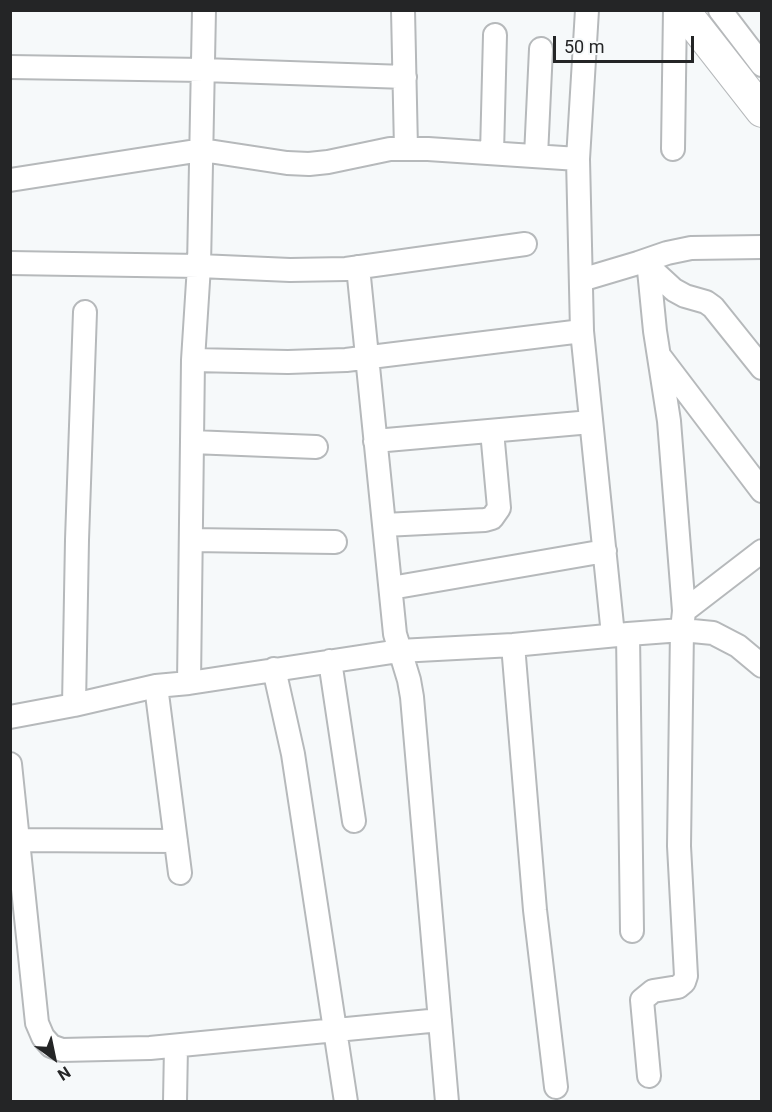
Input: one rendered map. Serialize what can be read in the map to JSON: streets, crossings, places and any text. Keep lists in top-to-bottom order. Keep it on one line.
{"scale_bar":"50 m","north":"bottom right"}
